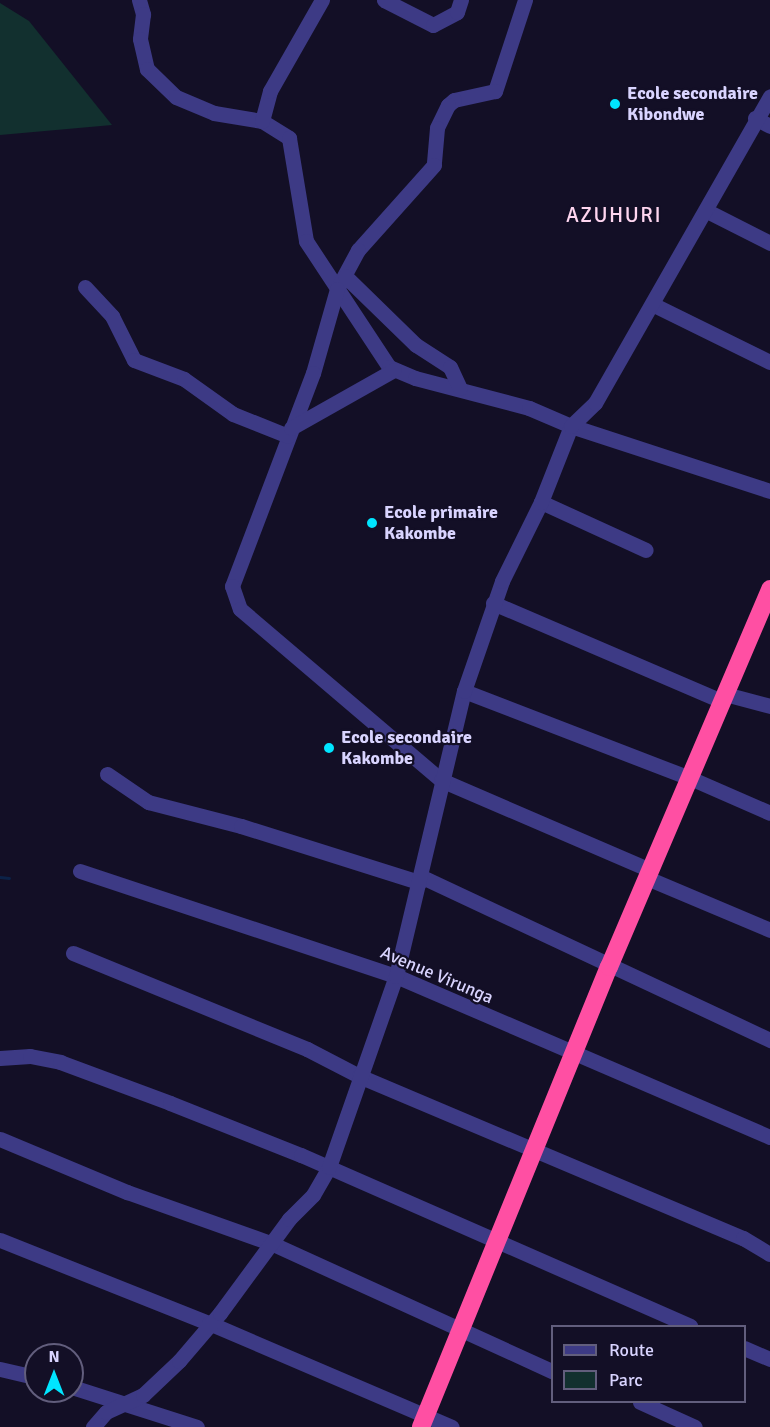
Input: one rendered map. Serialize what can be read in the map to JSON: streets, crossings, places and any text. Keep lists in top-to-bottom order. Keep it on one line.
{"streets":{"street":["Avenue Virunga"]},"districts":["AZUHURI"],"places":["Ecole secondaire Kibondwe","Ecole primaire Kakombe","Ecole secondaire Kakombe"],"legend":["Route","Parc"],"north":"top"}
